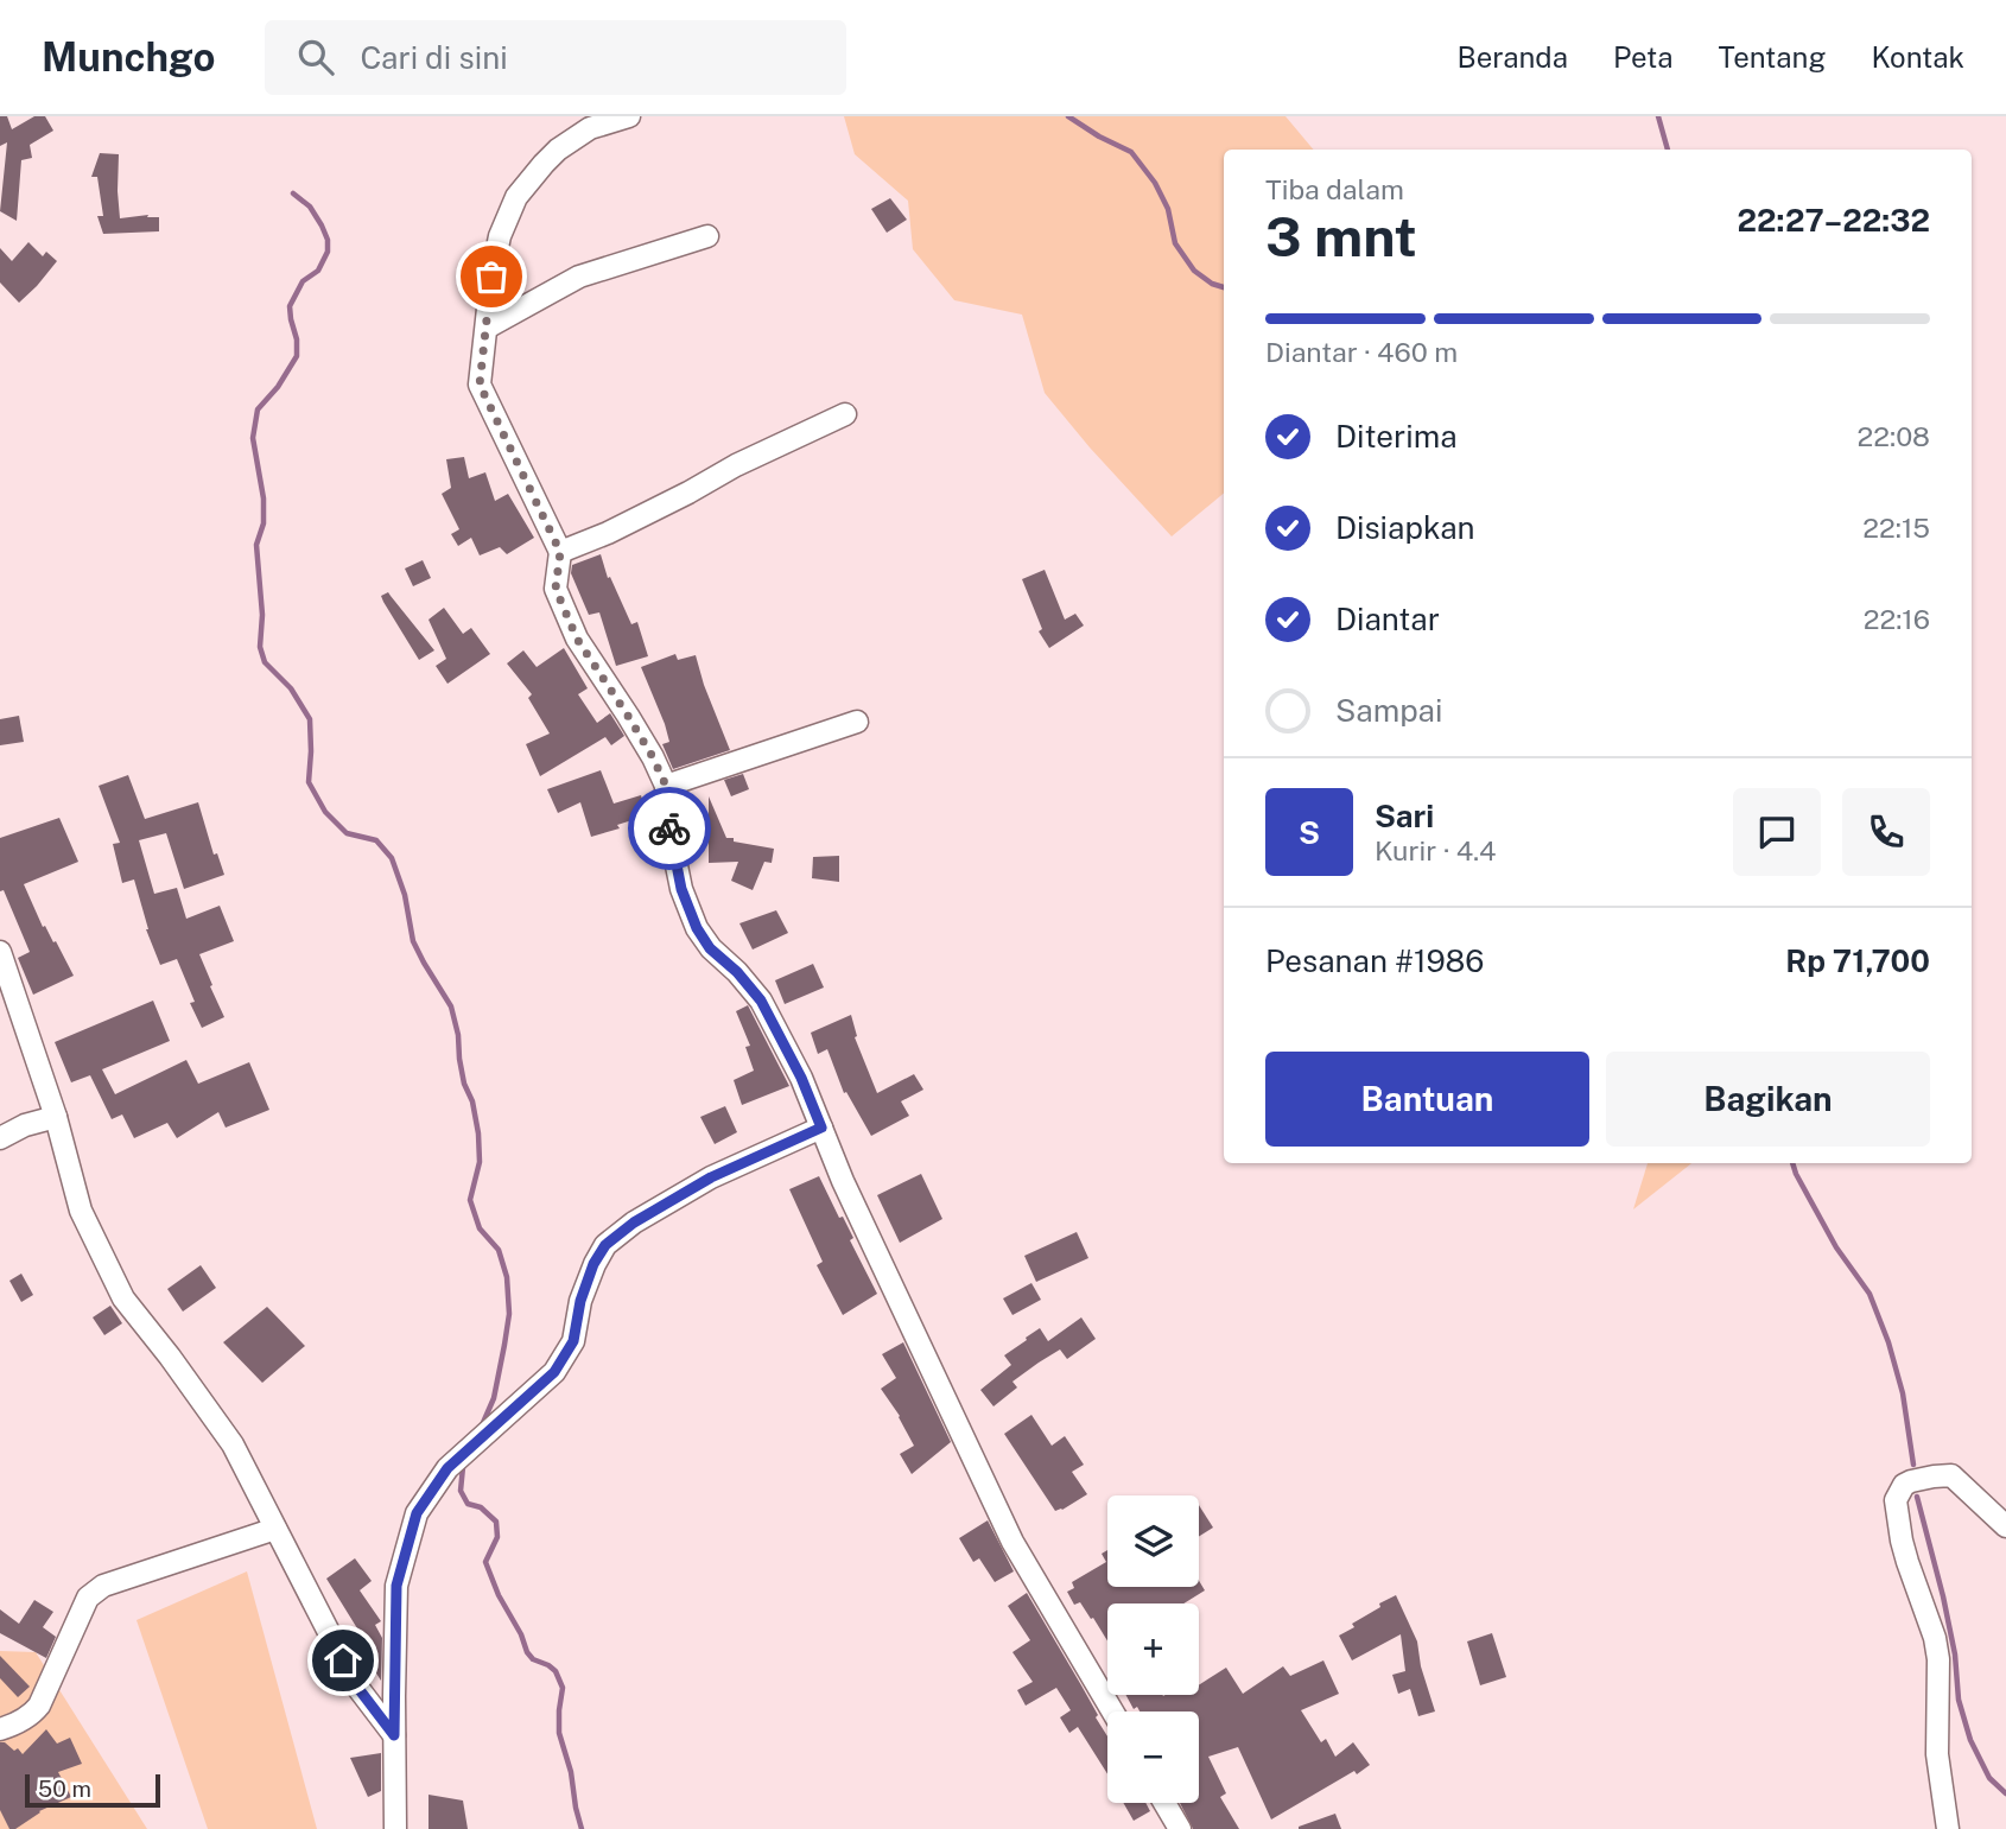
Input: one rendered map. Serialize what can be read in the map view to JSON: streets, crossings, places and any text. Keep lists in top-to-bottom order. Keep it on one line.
{"scale_bar":"50 m","page":{"header":"Munchgo","search":"Cari di sini","nav":["Beranda","Peta","Tentang","Kontak"],"heading":["3 mnt","Tiba dalam","22:27–22:32"],"panel":["Sari","Kurir · 4.4","Pesanan #1986","Rp 71,700"],"bar":"Diantar · 460 m","list":[["Diterima","22:08"],["Disiapkan","22:15"],["Diantar","22:16"],"Sampai"],"round":"S","buttons":["Bantuan","Bagikan"],"map_buttons":["+","−"],"scale":"50 m"}}
